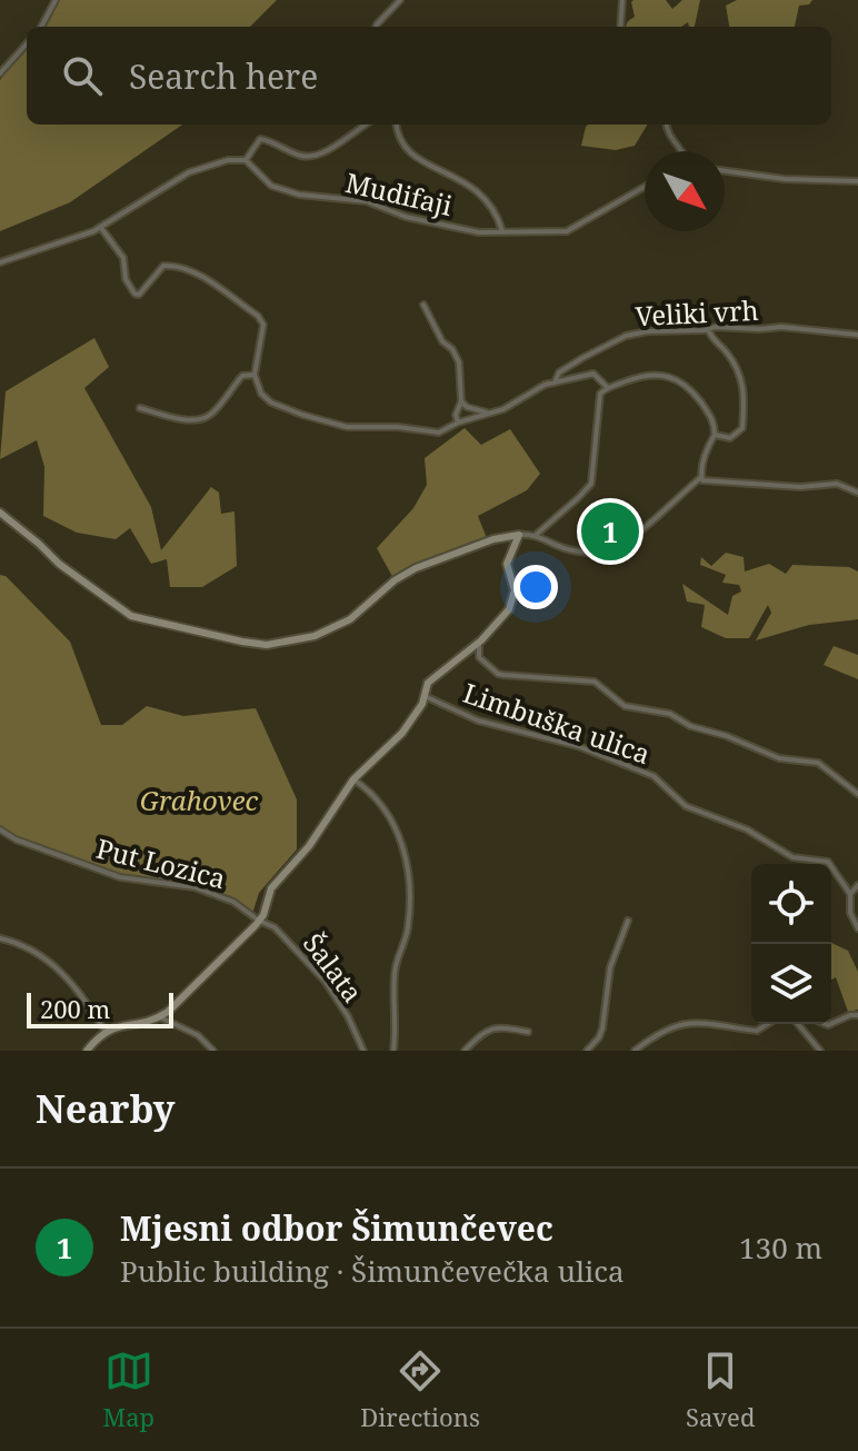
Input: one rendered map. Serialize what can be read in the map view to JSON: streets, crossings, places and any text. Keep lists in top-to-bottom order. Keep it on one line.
{"streets":{"street":["Mudifaji","Veliki vrh","Limbuška ulica","Put Lozica","Šalata"]},"crossings":[["Put Lozica","Šalata"]],"parks":["Grahovec"],"scale_bar":"200 m","north":"bottom right","page":{"search":"Search here","pins":"1","scale":"200 m","heading":"Nearby","list":[{"mark":"1","name":"Mjesni odbor Šimunčevec","note":"Public building · Šimunčevečka ulica","value":"130 m"}],"nav":["Map","Directions","Saved"]}}
